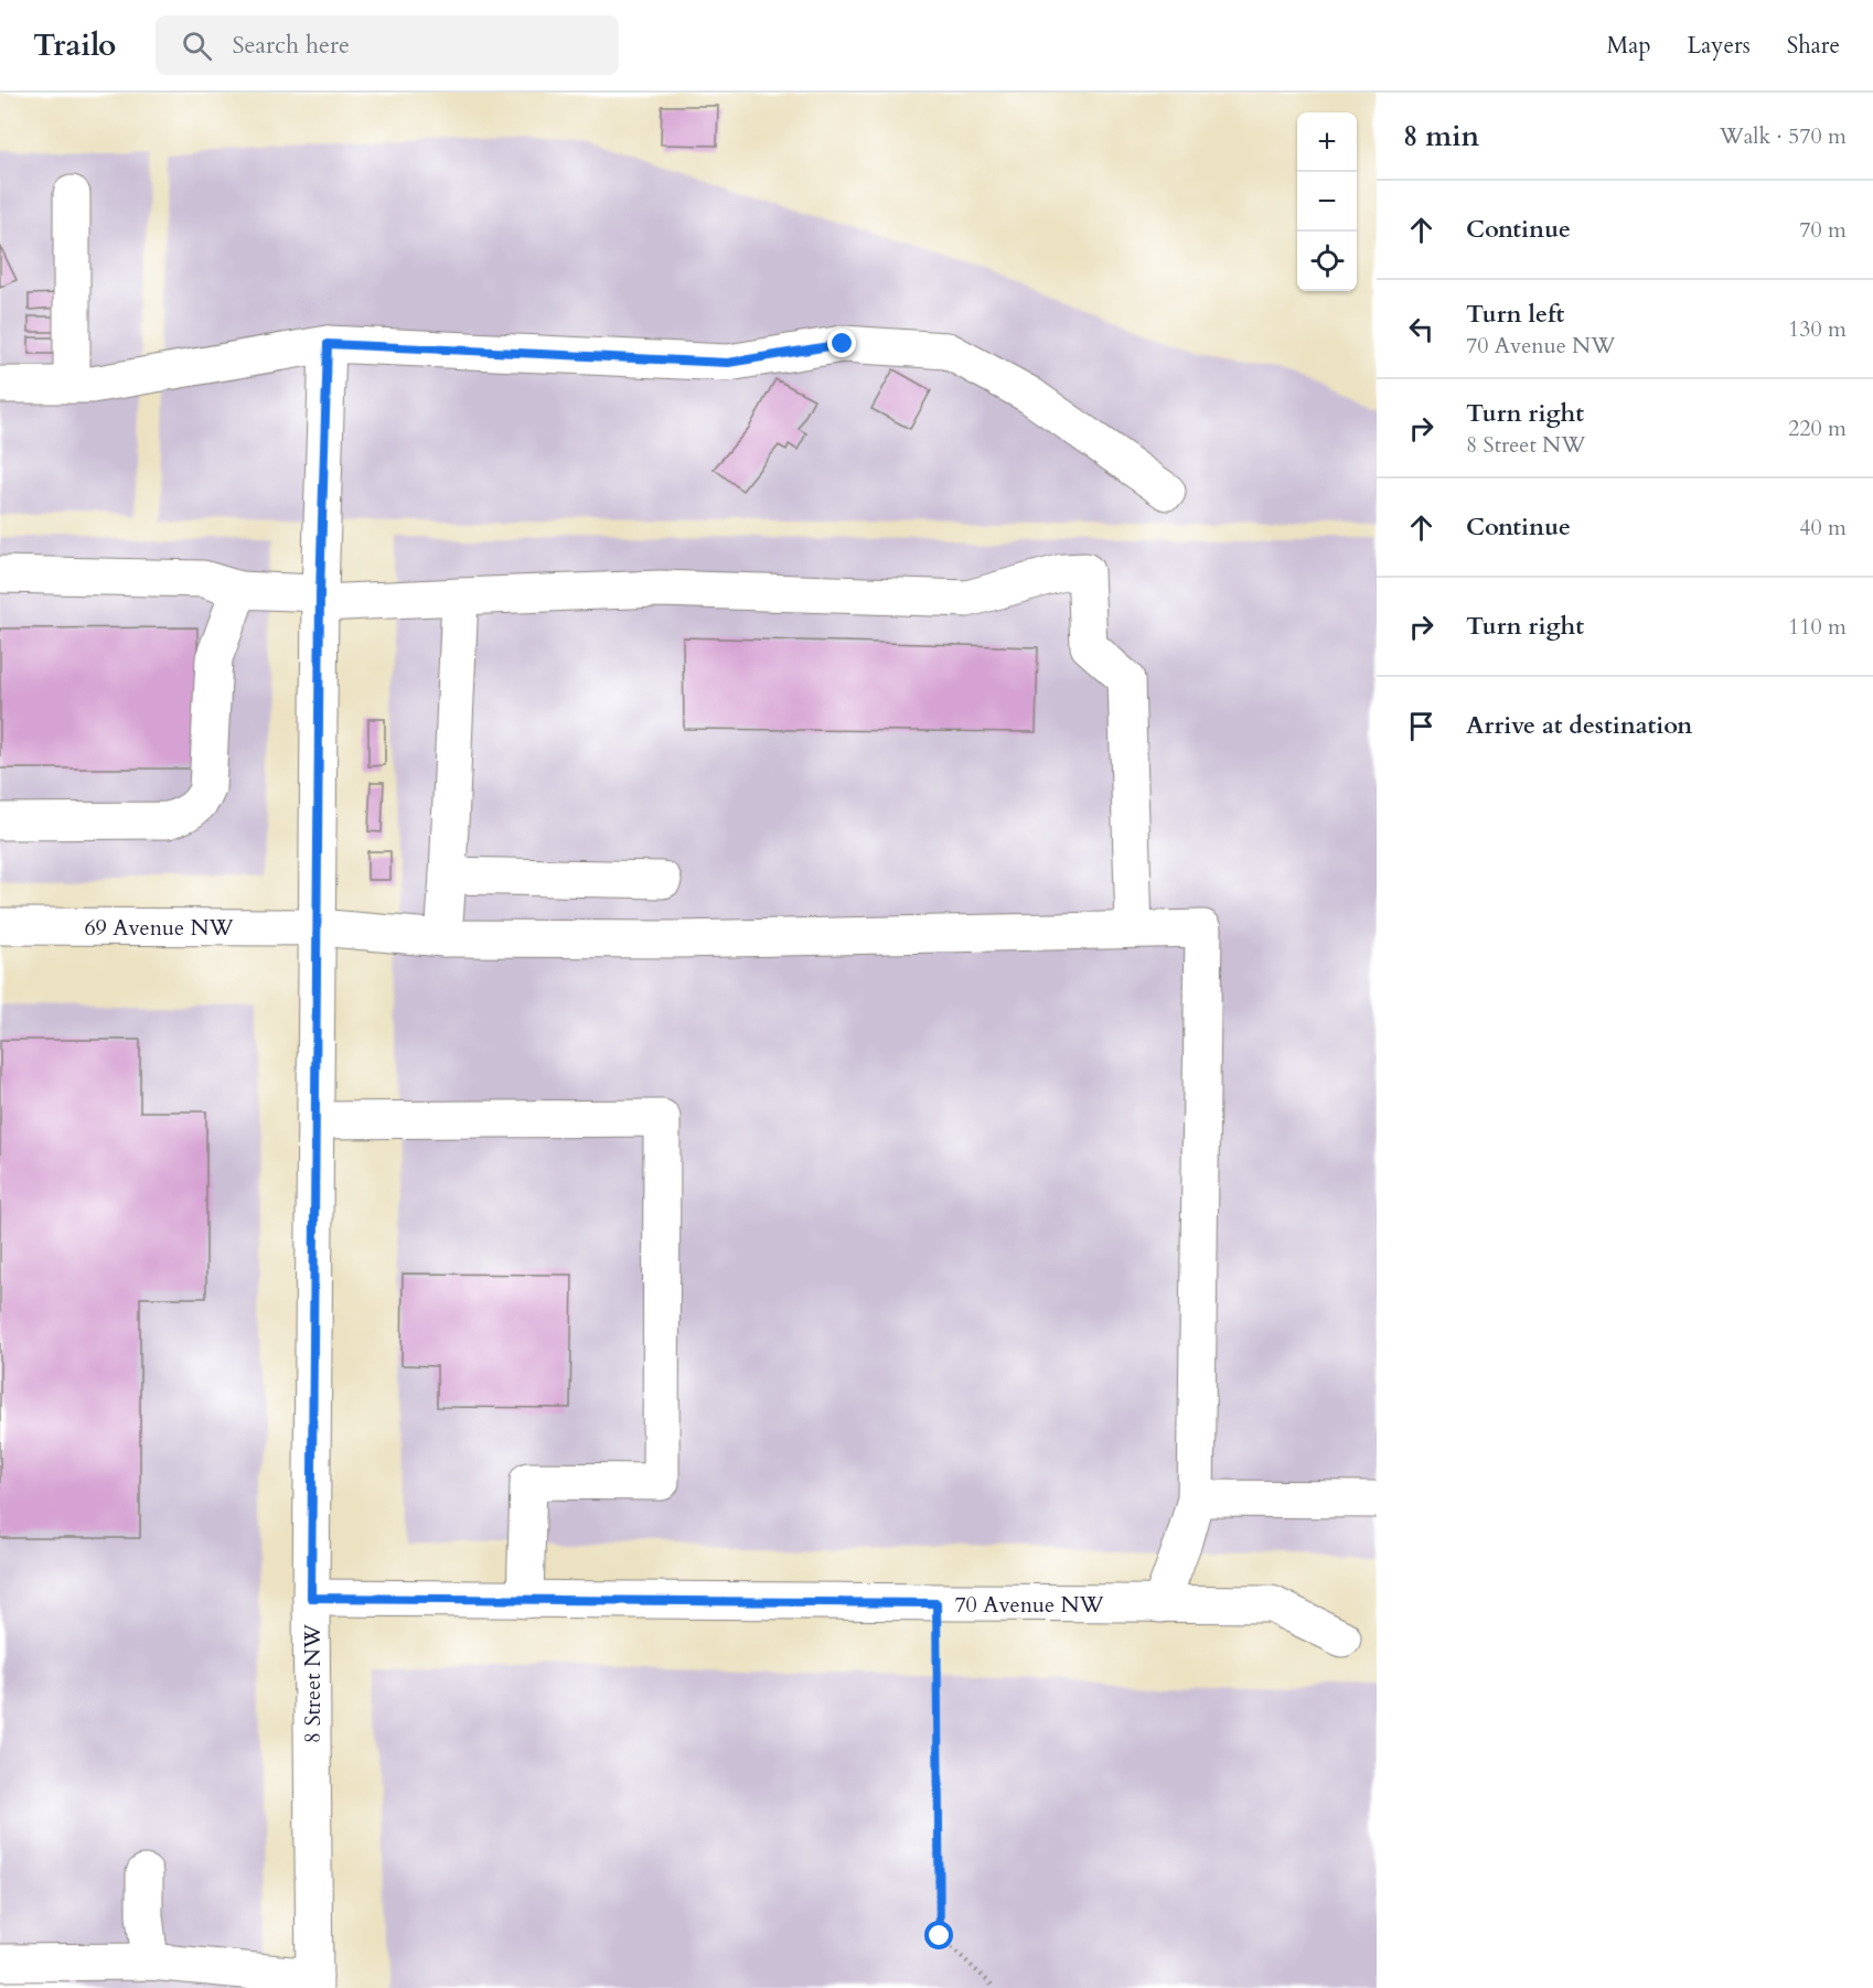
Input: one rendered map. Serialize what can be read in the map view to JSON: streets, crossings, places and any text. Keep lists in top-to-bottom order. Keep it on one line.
{"streets":{"street":["69 Avenue NW","70 Avenue NW","8 Street NW"]},"crossings":[["69 Avenue NW","8 Street NW"],["70 Avenue NW","8 Street NW"]],"page":{"header":"Trailo","search":"Search here","nav":["Map","Layers","Share"],"heading":["8 min","Walk · 570 m"],"map_buttons":["+","−"],"list":[["Continue","70 m"],["Turn left","70 Avenue NW","130 m"],["Turn right","8 Street NW","220 m"],["Continue","40 m"],["Turn right","110 m"],"Arrive at destination"]}}
